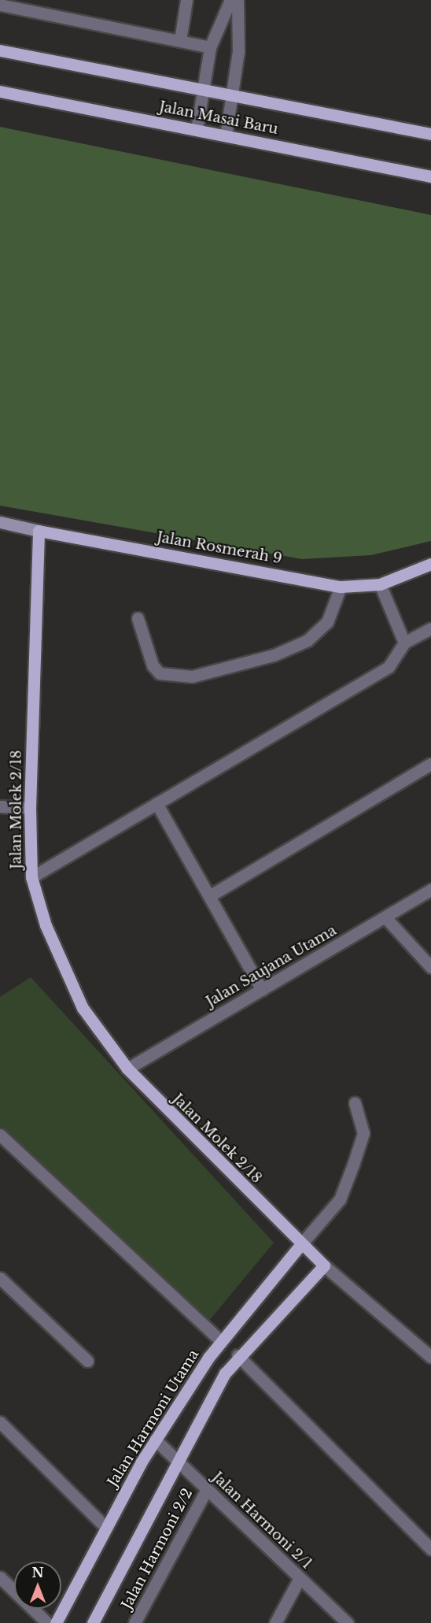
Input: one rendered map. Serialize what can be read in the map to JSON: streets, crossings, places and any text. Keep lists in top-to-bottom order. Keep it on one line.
{"streets":{"main road":["Jalan Masai Baru","Jalan Rosmerah 9","Jalan Molek 2/18","Jalan Harmoni Utama"],"street":["Jalan Saujana Utama","Jalan Harmoni 2/1","Jalan Harmoni 2/2"]},"crossings":[["Jalan Rosmerah 9","Jalan Molek 2/18"],["Jalan Molek 2/18","Jalan Saujana Utama"],["Jalan Molek 2/18","Jalan Harmoni Utama"],["Jalan Harmoni Utama","Jalan Harmoni 2/1"],["Jalan Harmoni 2/1","Jalan Harmoni 2/2"]],"north":"top"}
